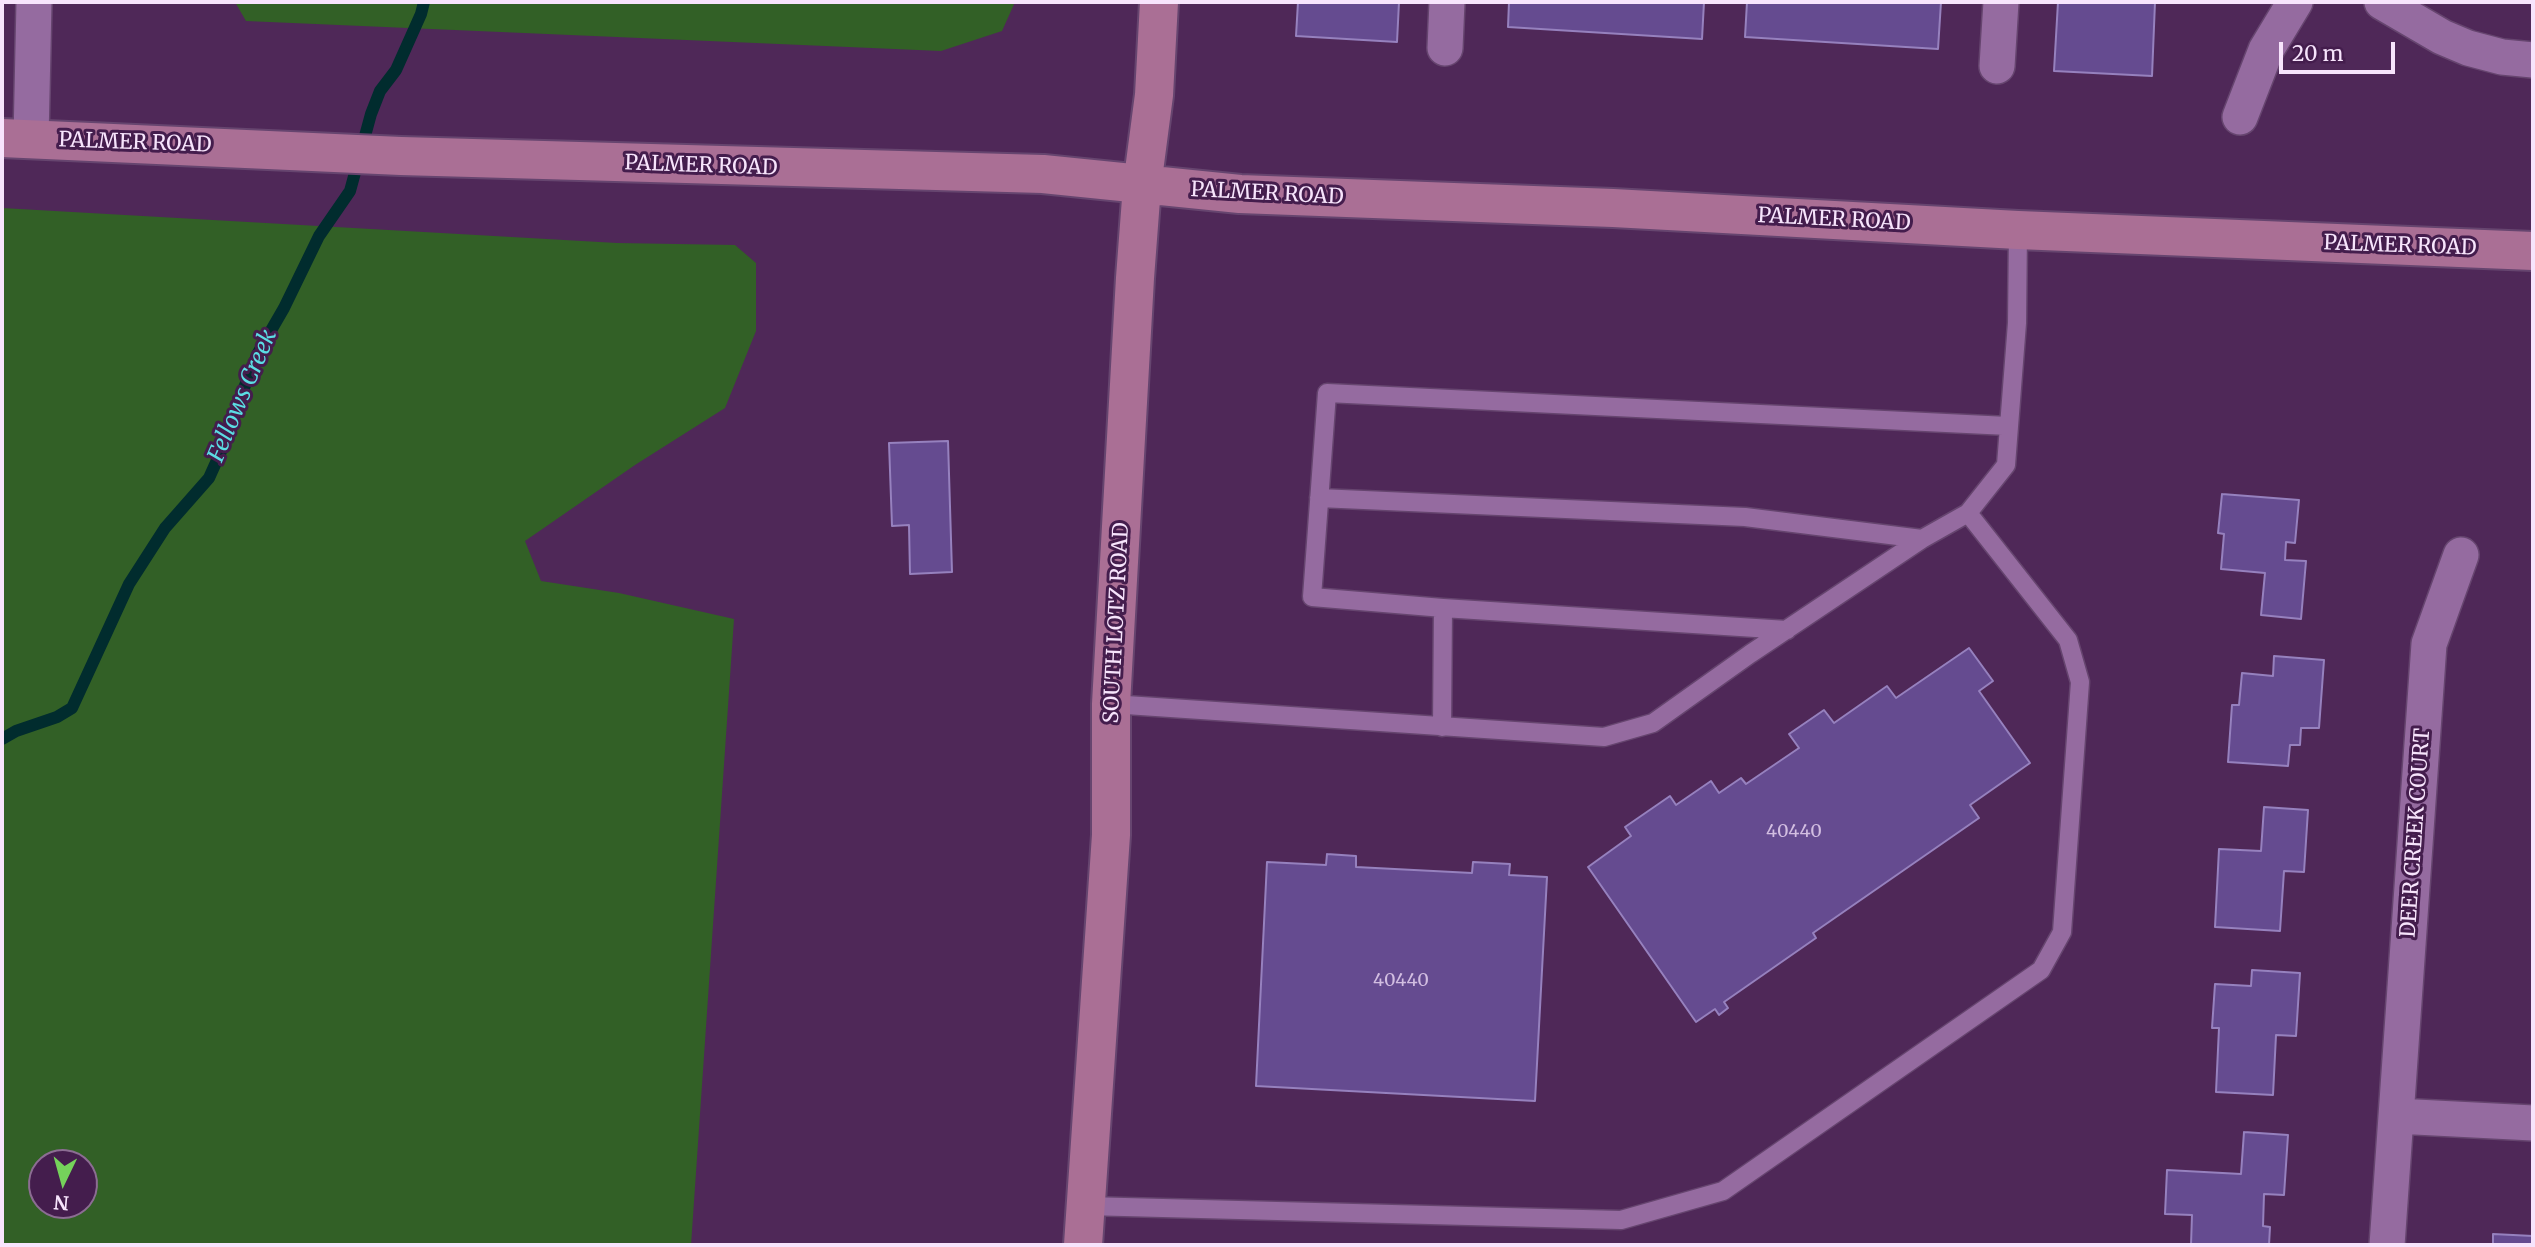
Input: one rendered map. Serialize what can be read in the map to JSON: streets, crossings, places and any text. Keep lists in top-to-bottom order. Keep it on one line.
{"streets":{"street":["PALMER ROAD","SOUTH LOTZ ROAD","DEER CREEK COURT"]},"crossings":[["PALMER ROAD","SOUTH LOTZ ROAD"]],"water":["Fellows Creek"],"house_numbers":["40440","40440"],"scale_bar":"20 m","north":"bottom"}
